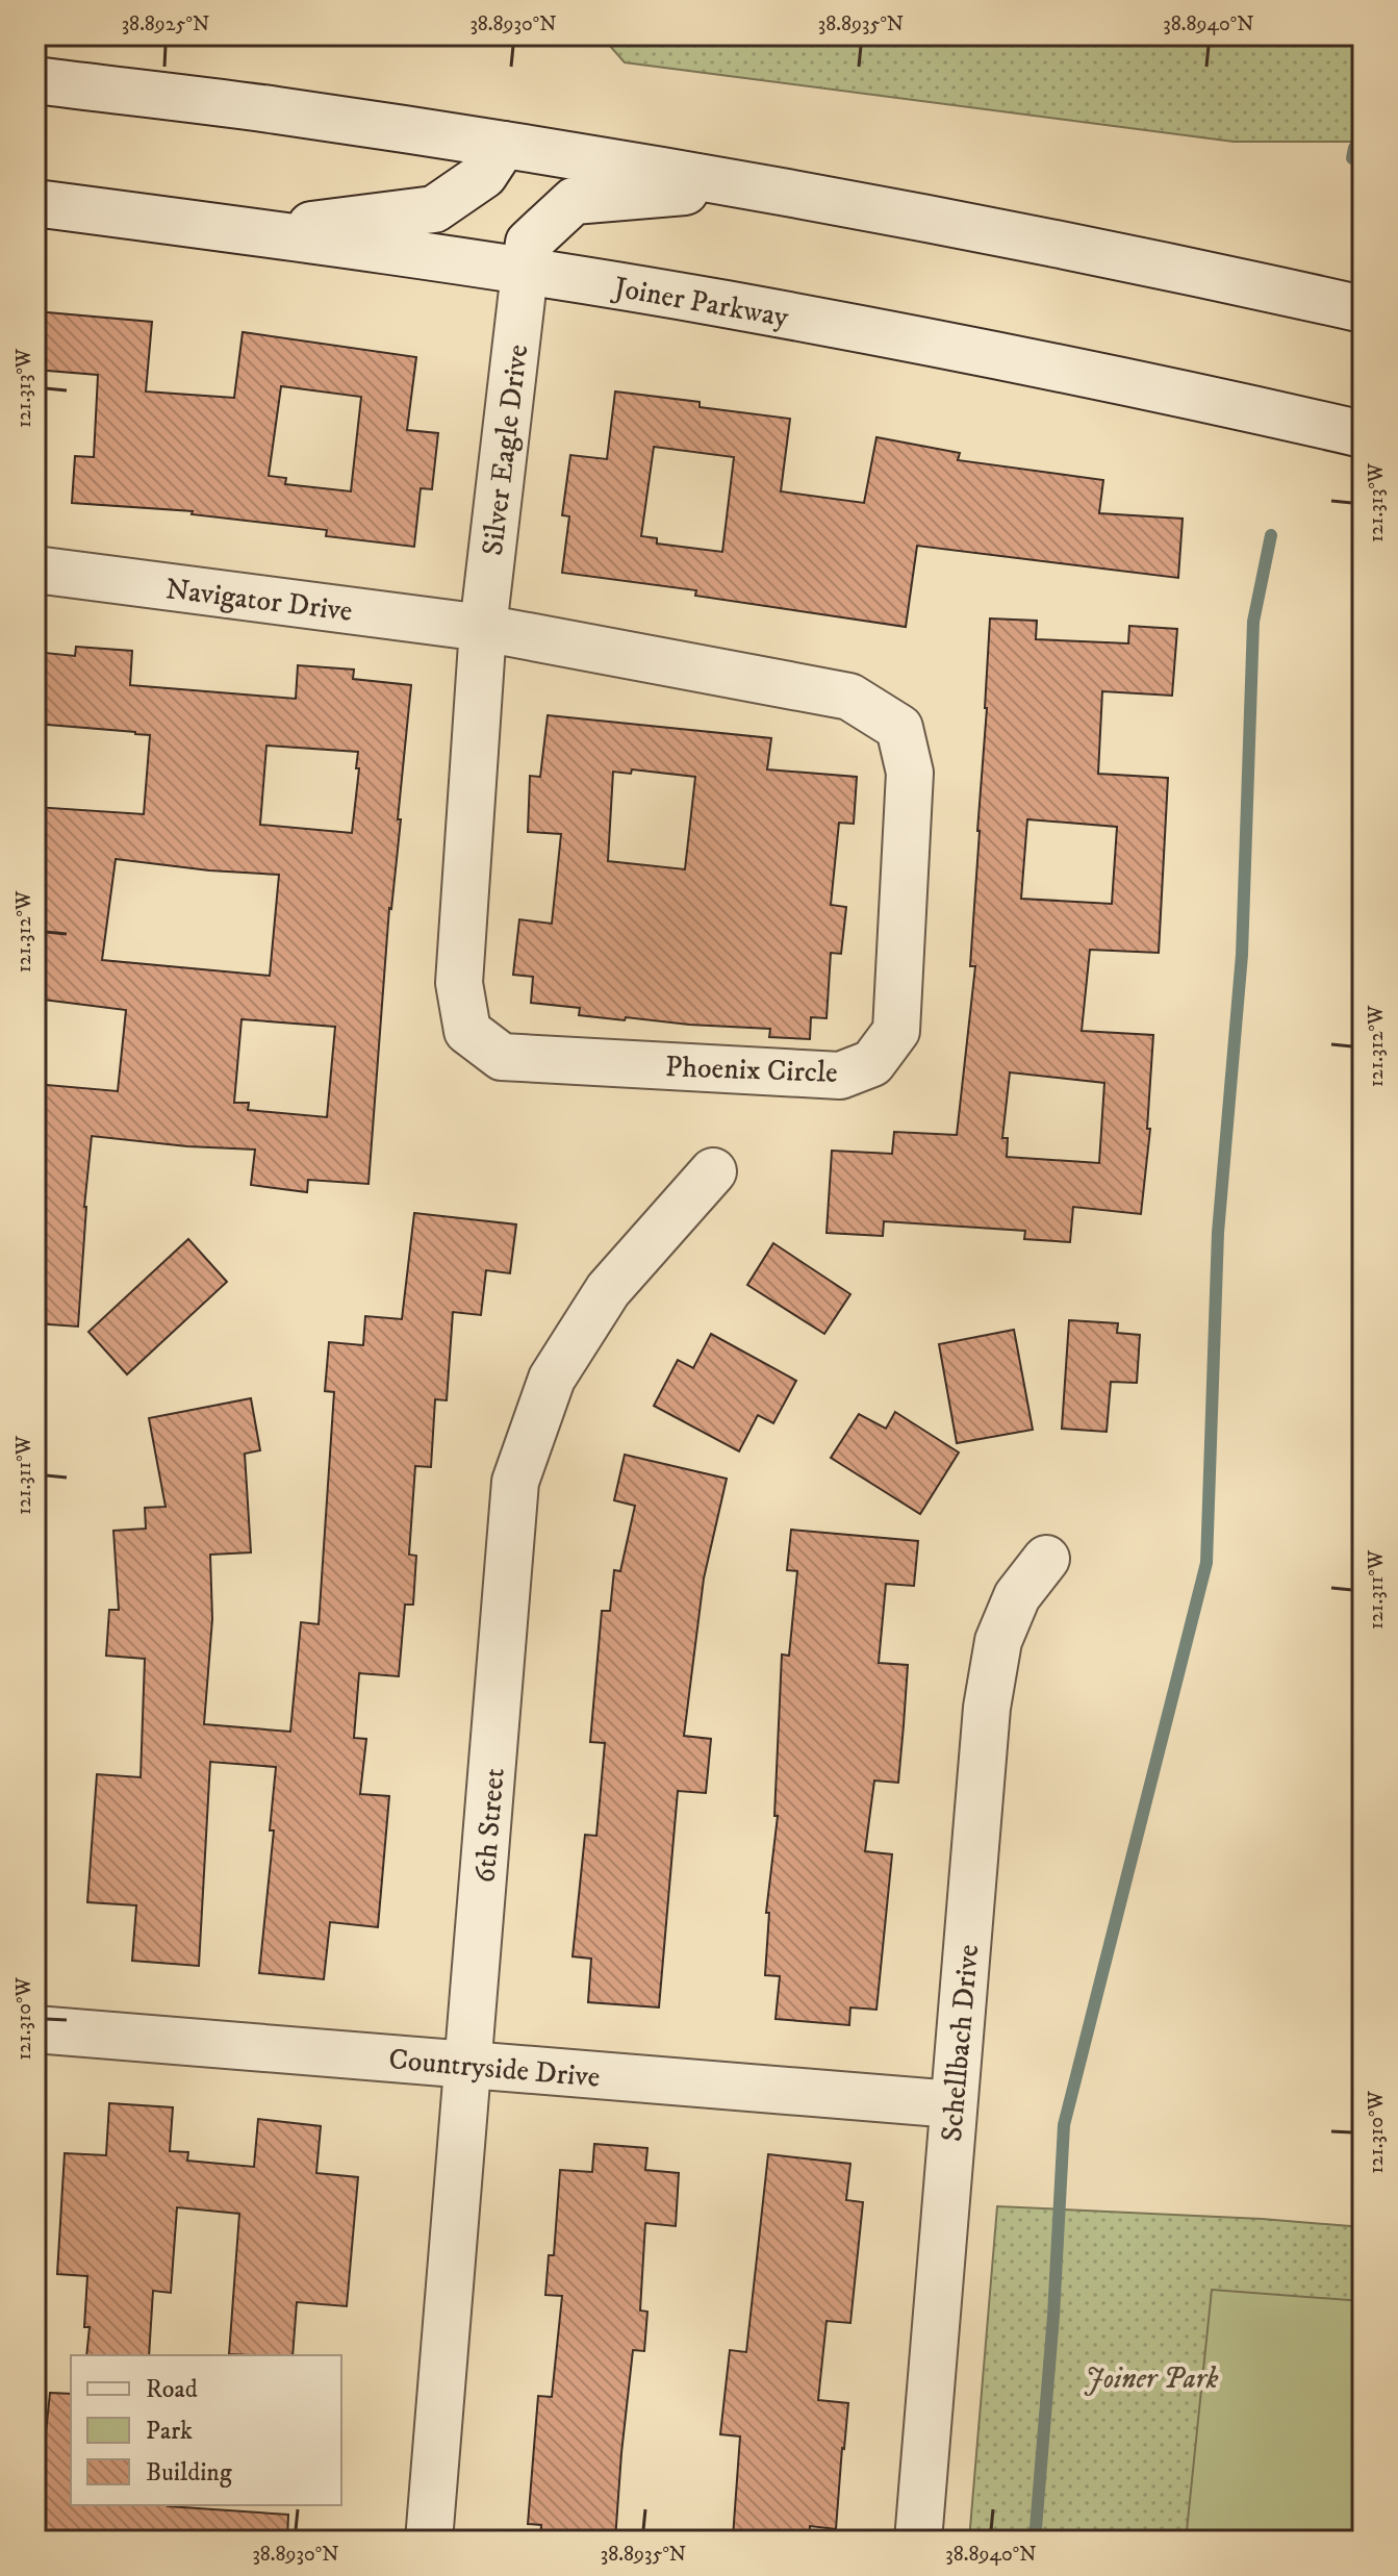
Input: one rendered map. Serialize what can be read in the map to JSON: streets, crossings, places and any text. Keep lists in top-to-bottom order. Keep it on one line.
{"streets":{"street":["Joiner Parkway","Silver Eagle Drive","Navigator Drive","Phoenix Circle","6th Street","Schellbach Drive","Countryside Drive"]},"crossings":[["Joiner Parkway","Silver Eagle Drive"],["Silver Eagle Drive","Navigator Drive"],["Silver Eagle Drive","Phoenix Circle"],["Navigator Drive","Phoenix Circle"],["6th Street","Countryside Drive"],["Schellbach Drive","Countryside Drive"]],"parks":["Joiner Park"],"legend":["Road","Park","Building"],"coordinates":["38.8925°N","38.8930°N","38.8935°N","38.8940°N","121.313°W","121.312°W","121.311°W","121.310°W"]}
